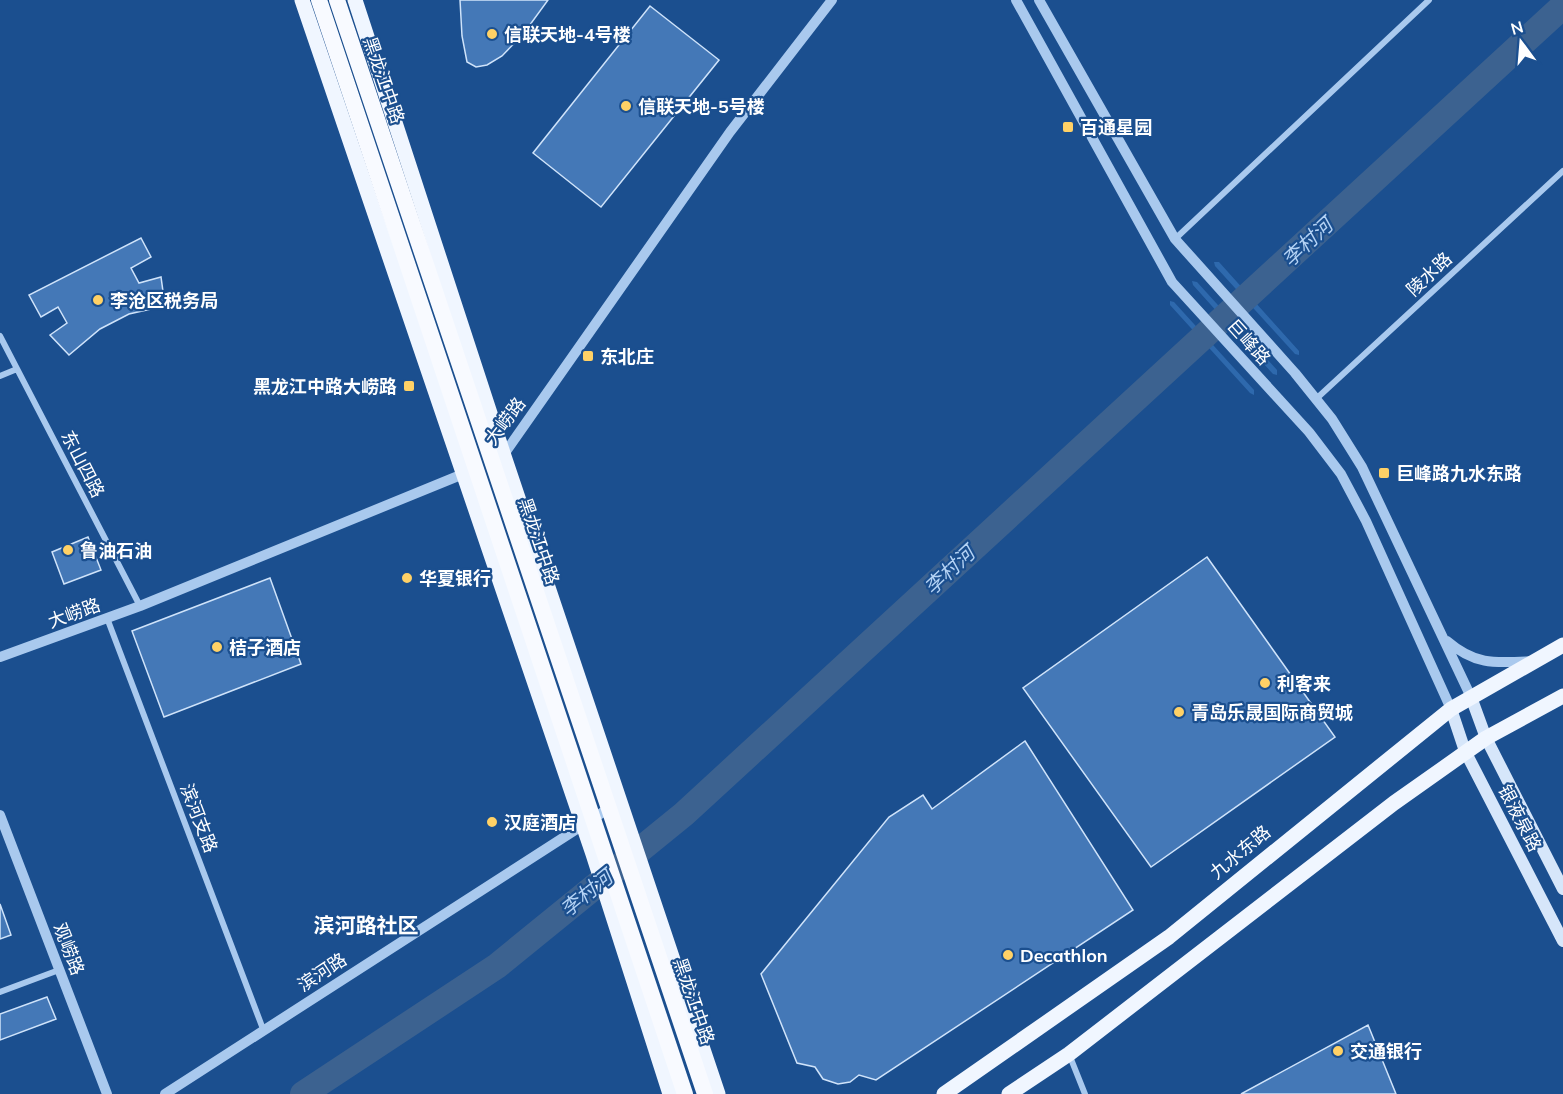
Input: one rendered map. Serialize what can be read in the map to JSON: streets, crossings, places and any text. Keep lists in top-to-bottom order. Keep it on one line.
{"streets":{"highway":["黑龙江中路"],"main road":["银液泉路","九水东路"],"street":["陵水路","巨峰路","大崂路","东山四路","滨河支路","观崂路","滨河路"]},"crossings":[["黑龙江中路","大崂路"],["黑龙江中路","滨河路"],["陵水路","巨峰路"],["巨峰路","银液泉路"],["巨峰路","九水东路"],["大崂路","东山四路"],["大崂路","滨河支路"],["滨河支路","滨河路"],["银液泉路","九水东路"]],"districts":["滨河路社区"],"water":["李村河"],"places":{"other":["信联天地-4号楼","信联天地-5号楼","李沧区税务局","鲁油石油","华夏银行","桔子酒店","利客来","青岛乐晟国际商贸城","汉庭酒店","Decathlon","交通银行"],"transit":["百通星园","东北庄","黑龙江中路大崂路","巨峰路九水东路"]},"north":"top"}
